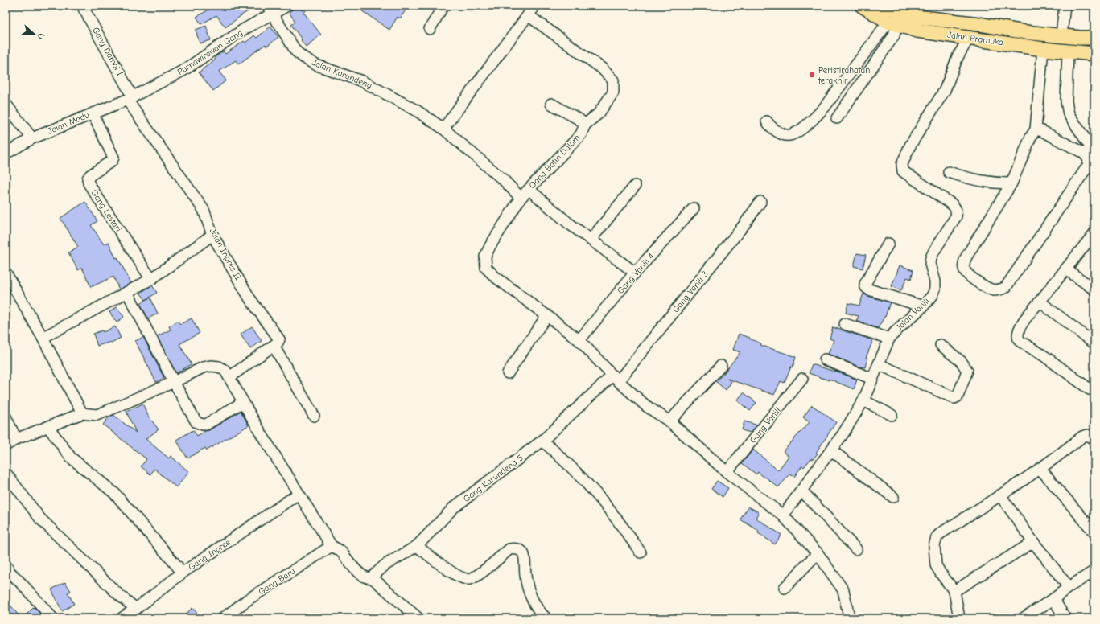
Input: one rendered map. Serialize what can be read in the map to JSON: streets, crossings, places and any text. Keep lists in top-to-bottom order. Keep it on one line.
{"streets":{"main road":["Jalan Pramuka"],"street":["Gang Damai I","Purnawirawan Gang","Jalan Karundeng","Jalan Madu","Gang Batin Dalom","Gang Lestari","Jalan Inpres II","Gang Vanili 4","Gang Vanili 3","Jalan Vanili","Gang Vanili","Gang Karundeng 5","Gang Inpres","Gang Baru"]},"crossings":[["Jalan Pramuka","Jalan Vanili"],["Gang Damai I","Purnawirawan Gang"],["Gang Damai I","Jalan Madu"],["Gang Damai I","Jalan Inpres II"],["Purnawirawan Gang","Jalan Karundeng"],["Purnawirawan Gang","Jalan Madu"],["Purnawirawan Gang","Jalan Inpres II"],["Jalan Karundeng","Gang Batin Dalom"],["Jalan Madu","Gang Lestari"],["Jalan Madu","Jalan Inpres II"],["Gang Batin Dalom","Gang Vanili 4"],["Gang Batin Dalom","Gang Vanili 3"],["Gang Batin Dalom","Jalan Vanili"],["Gang Batin Dalom","Gang Vanili"],["Gang Batin Dalom","Gang Karundeng 5"],["Gang Vanili 3","Gang Karundeng 5"]],"places":["Peristirahatan terakhir"],"north":"right"}
